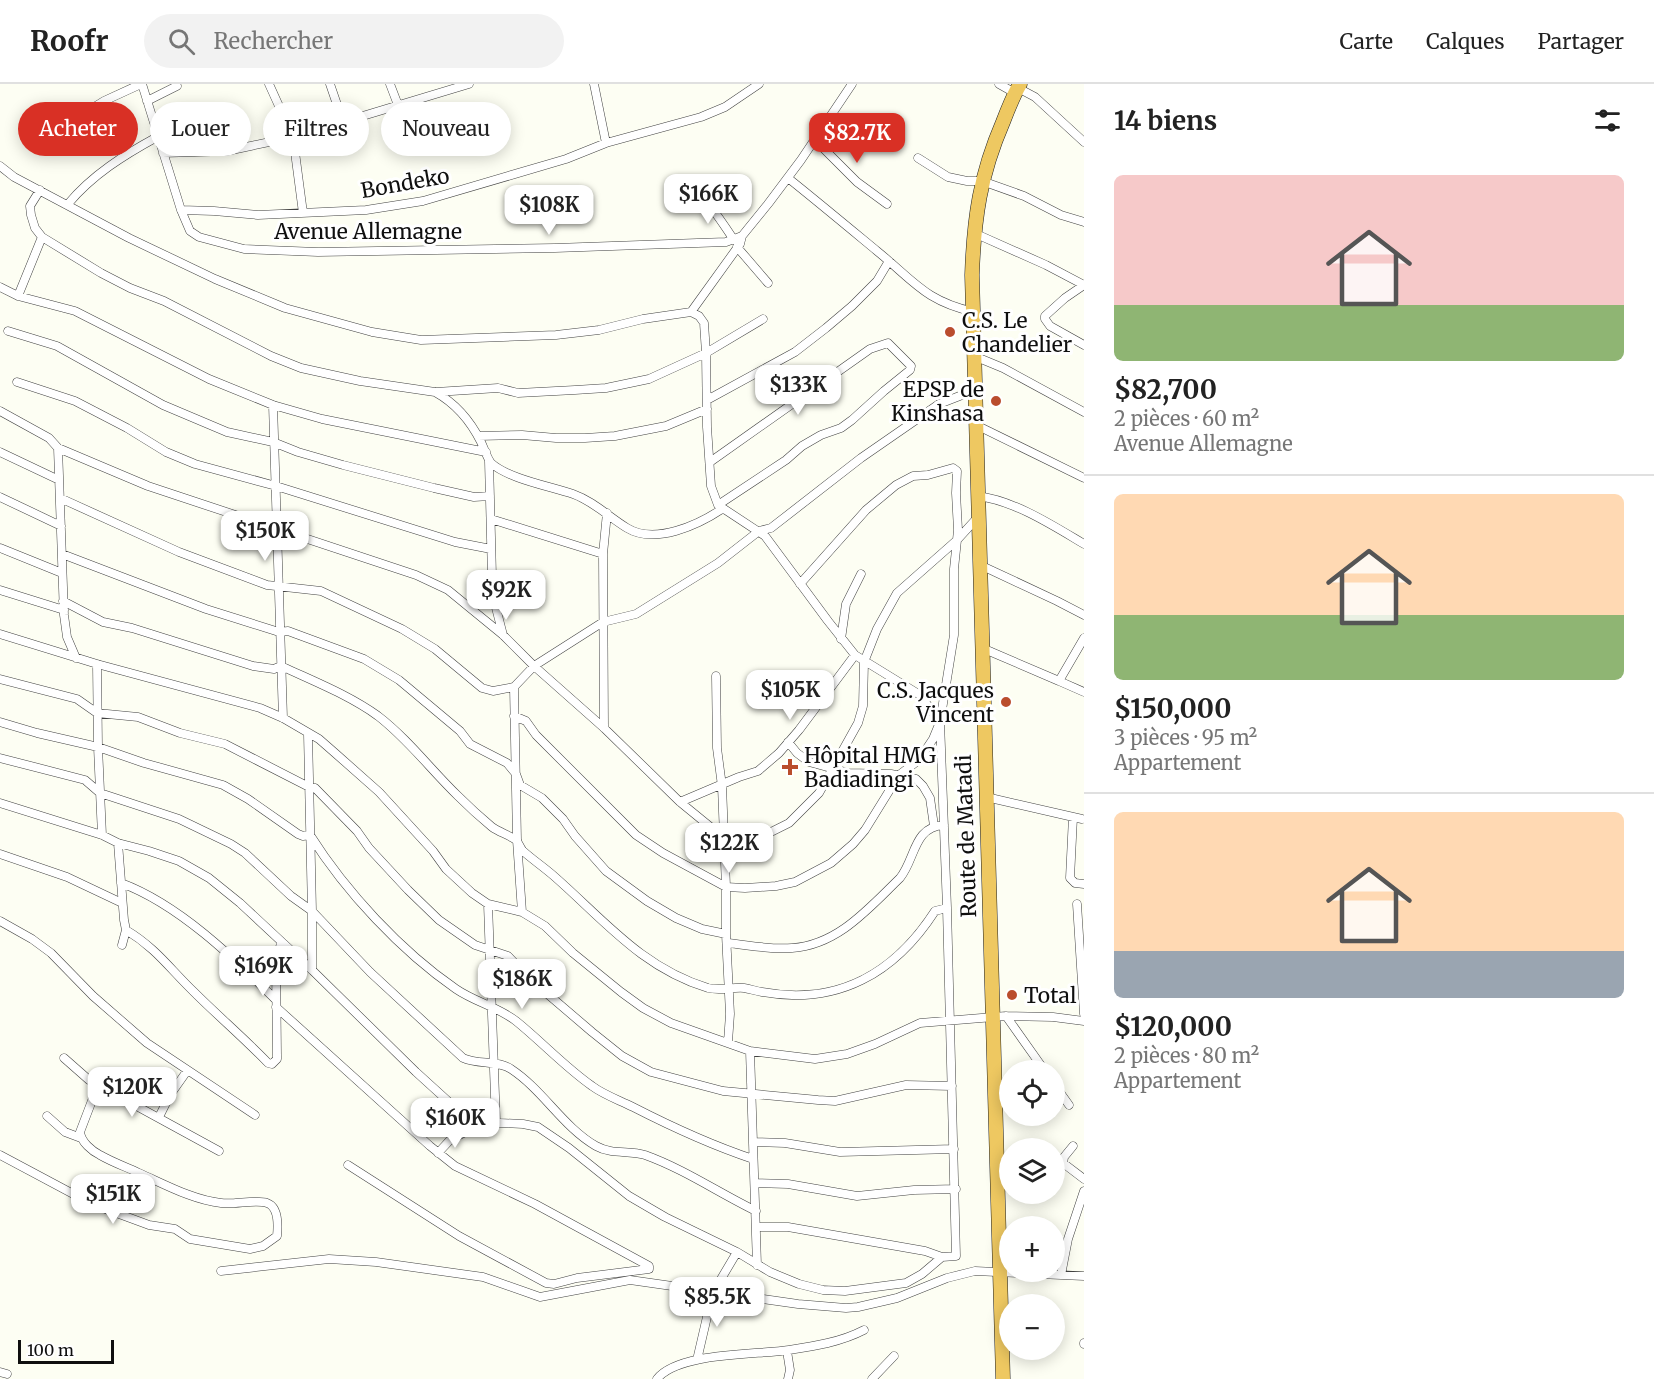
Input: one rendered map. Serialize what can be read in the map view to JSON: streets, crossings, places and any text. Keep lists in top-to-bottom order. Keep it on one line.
{"streets":{"highway":["Route de Matadi"],"street":["Bondeko","Avenue Allemagne"]},"crossings":[["Bondeko","Avenue Allemagne"]],"places":{"other":["C.S. Le Chandelier","EPSP de Kinshasa","C.S. Jacques Vincent","Total"],"health":["Hôpital HMG Badiadingi"]},"scale_bar":"100 m","page":{"header":"Roofr","search":"Rechercher","nav":["Carte","Calques","Partager"],"heading":"14 biens","chip":["Acheter","Louer","Filtres","Nouveau"],"price":["$82.7K","$166K","$108K","$133K","$150K","$92K","$105K","$122K","$169K","$186K","$120K","$160K","$151K","$85.5K"],"list":[{"name":"$82,700","note":"2 pièces · 60 m² · Avenue Allemagne"},{"name":"$150,000","note":"3 pièces · 95 m² · Appartement"},{"name":"$120,000","note":"2 pièces · 80 m² · Appartement"}],"map_buttons":["+","−"],"scale":"100 m"}}
